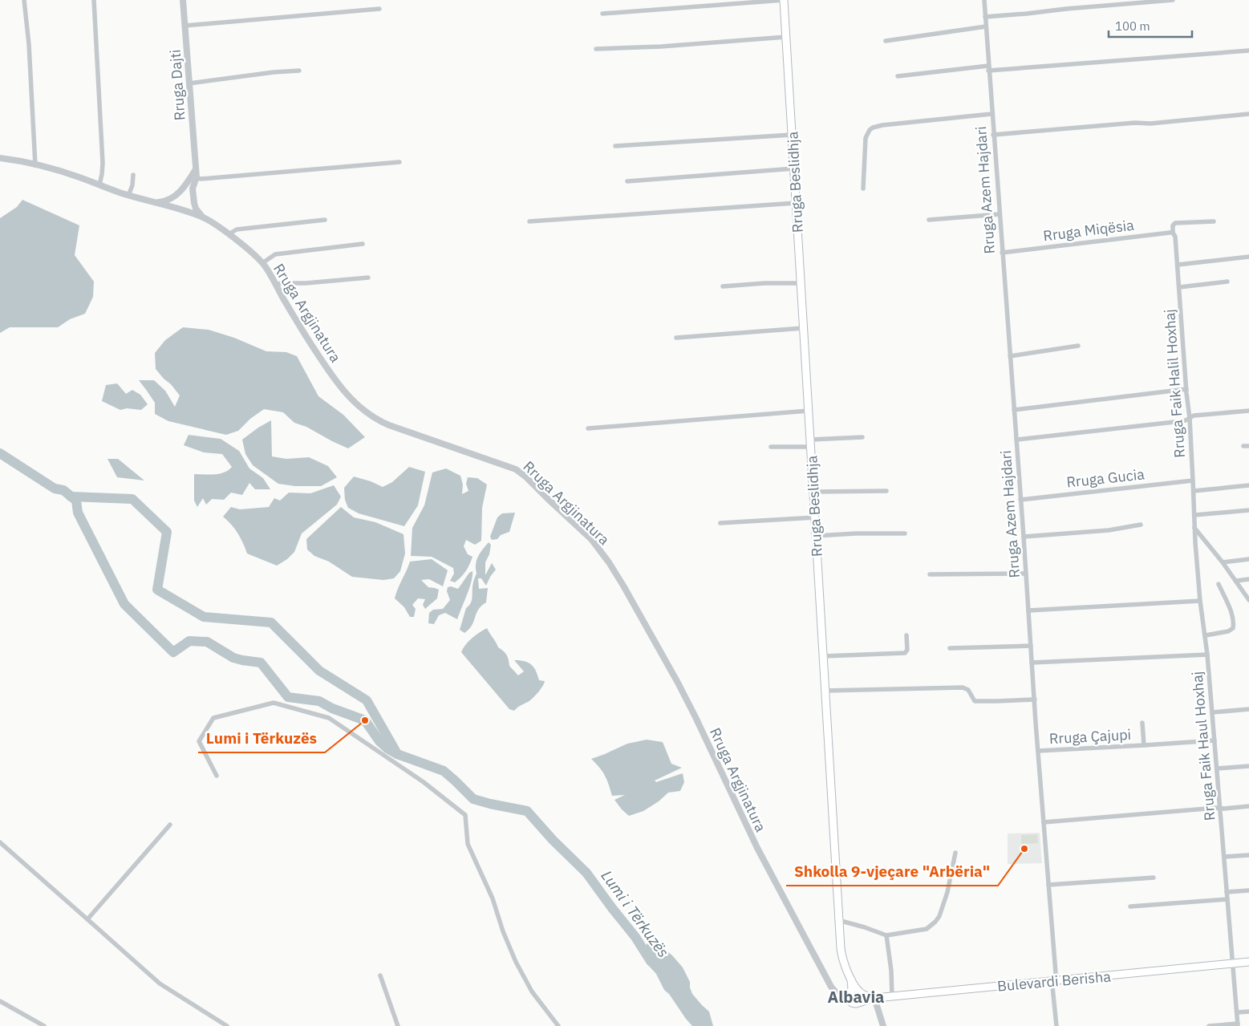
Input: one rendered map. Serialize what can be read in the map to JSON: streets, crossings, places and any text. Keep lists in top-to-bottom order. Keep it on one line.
{"streets":{"main road":["Rruga Beslidhja","Bulevardi Berisha"],"street":["Rruga Dajti","Rruga Azem Hajdari","Rruga Miqësia","Rruga Argjinatura","Rruga Faik Halil Hoxhaj","Rruga Gucia","Rruga Çajupi","Rruga Faik Haul Hoxhaj"]},"crossings":[["Rruga Beslidhja","Rruga Argjinatura"],["Rruga Beslidhja","Bulevardi Berisha"],["Rruga Azem Hajdari","Rruga Miqësia"],["Rruga Azem Hajdari","Rruga Gucia"],["Rruga Azem Hajdari","Rruga Çajupi"],["Rruga Azem Hajdari","Bulevardi Berisha"],["Rruga Miqësia","Rruga Faik Halil Hoxhaj"],["Rruga Argjinatura","Bulevardi Berisha"],["Rruga Faik Halil Hoxhaj","Rruga Gucia"],["Rruga Faik Halil Hoxhaj","Rruga Faik Haul Hoxhaj"],["Rruga Çajupi","Rruga Faik Haul Hoxhaj"],["Rruga Faik Haul Hoxhaj","Bulevardi Berisha"]],"districts":["Albavia"],"water":["Lumi i Tërkuzës"],"places":["Lumi i Tërkuzës","Shkolla 9-vjeçare \"Arbëria\""],"scale_bar":"100 m"}
